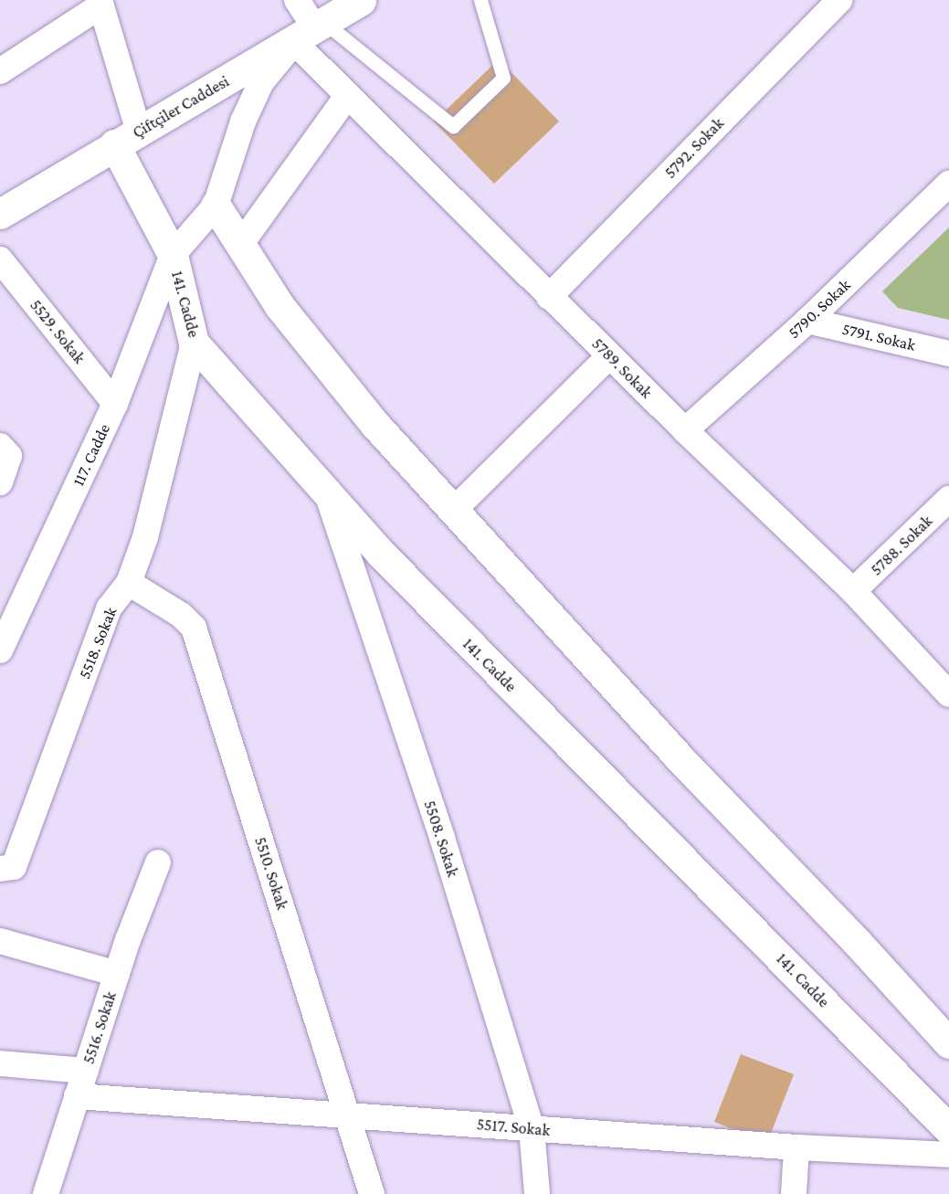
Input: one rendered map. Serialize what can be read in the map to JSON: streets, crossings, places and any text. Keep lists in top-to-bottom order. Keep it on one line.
{"streets":{"street":["Çiftçiler Caddesi","5792. Sokak","141. Cadde","5790. Sokak","5529. Sokak","5791. Sokak","5789. Sokak","117. Cadde","5788. Sokak","5518. Sokak","5508. Sokak","5510. Sokak","5516. Sokak","5517. Sokak"]},"crossings":[["Çiftçiler Caddesi","141. Cadde"],["Çiftçiler Caddesi","5789. Sokak"],["5792. Sokak","5789. Sokak"],["141. Cadde","117. Cadde"],["141. Cadde","5518. Sokak"],["141. Cadde","5508. Sokak"],["5790. Sokak","5791. Sokak"],["5790. Sokak","5789. Sokak"],["5529. Sokak","117. Cadde"],["5789. Sokak","5788. Sokak"],["5518. Sokak","5510. Sokak"],["5508. Sokak","5517. Sokak"],["5510. Sokak","5517. Sokak"],["5516. Sokak","5517. Sokak"]]}
